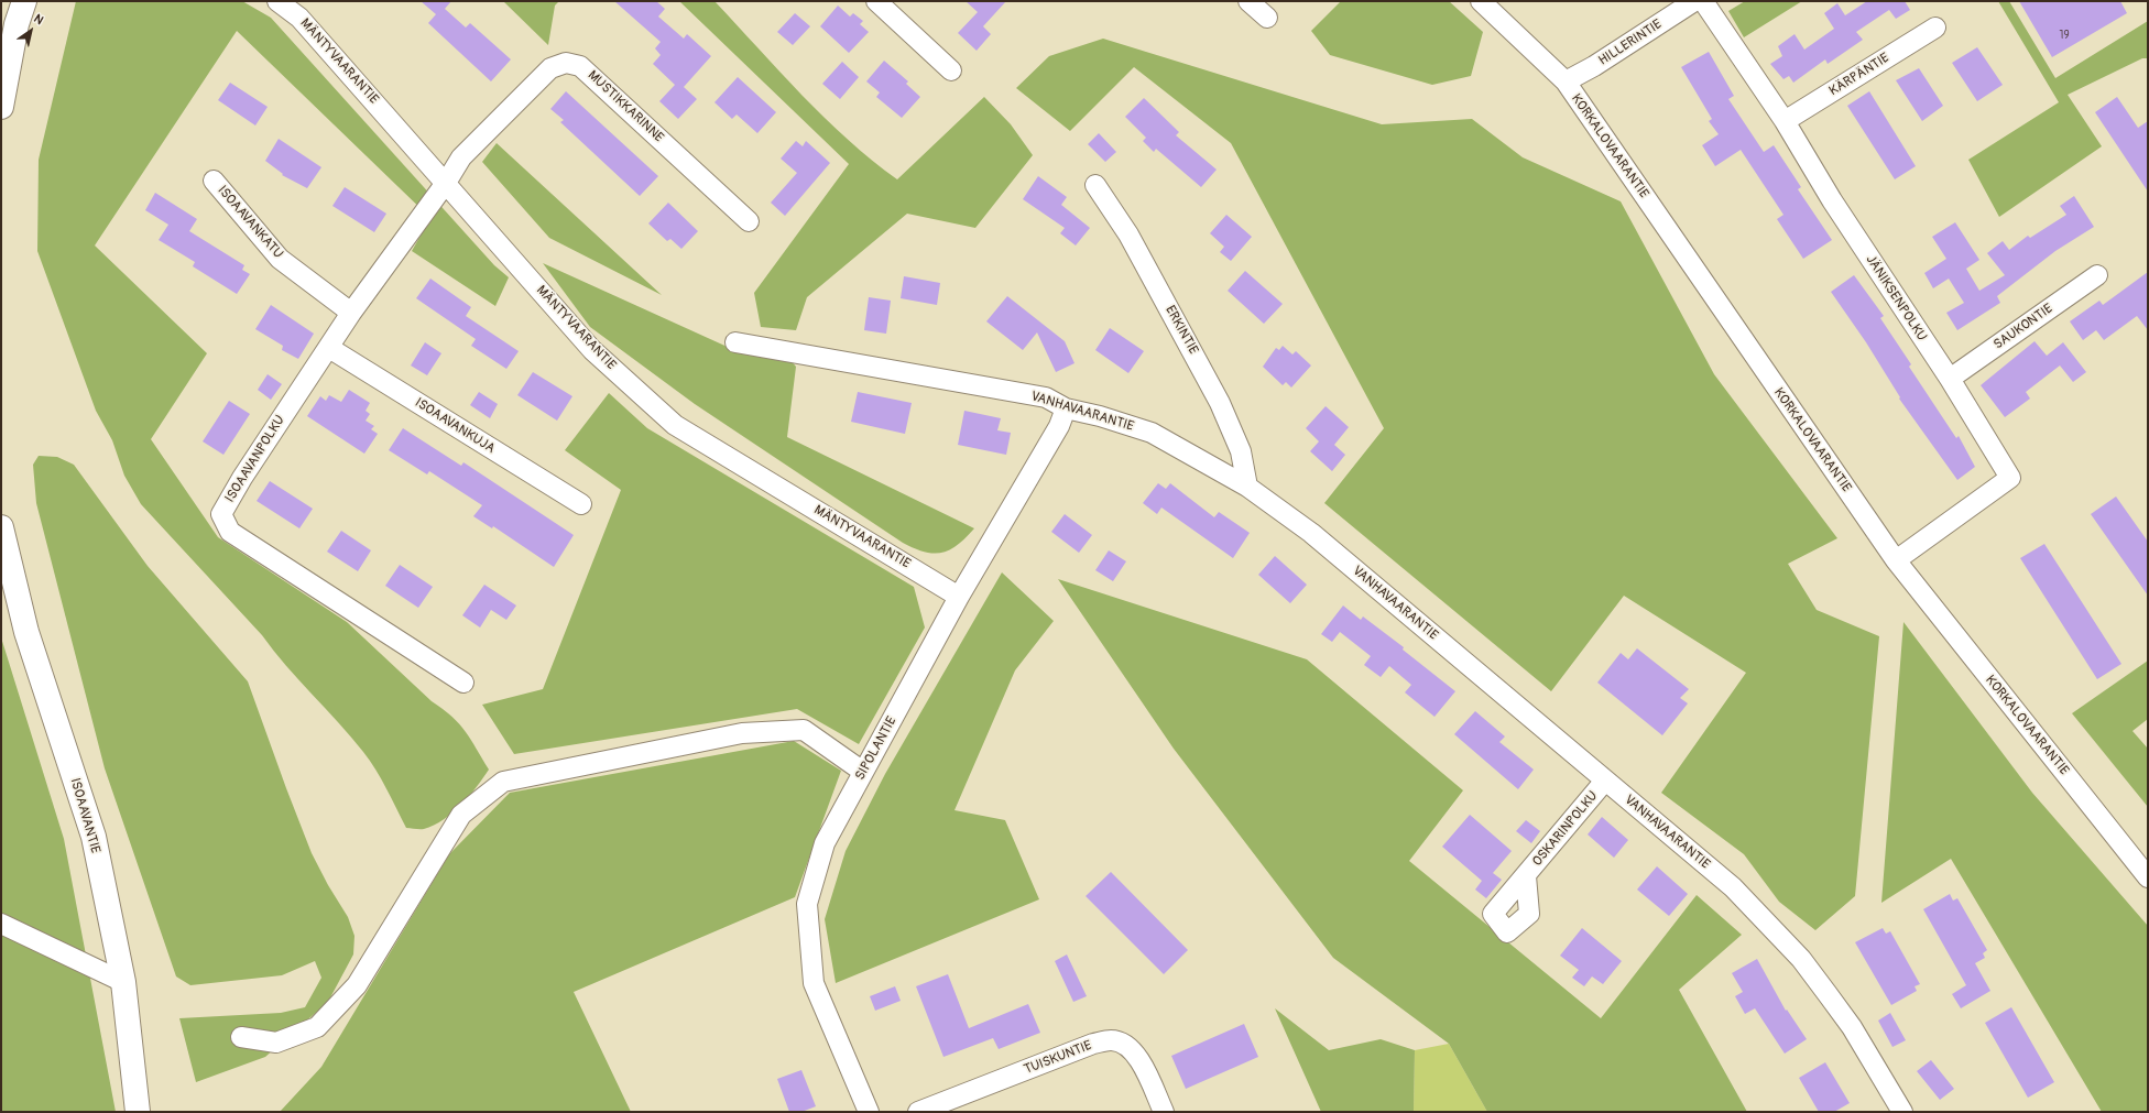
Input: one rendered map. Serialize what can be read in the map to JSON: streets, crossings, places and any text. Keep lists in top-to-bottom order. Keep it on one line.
{"streets":{"main road":["ISOAAVANTIE"],"street":["HILLERINTIE","MÄNTYVAARANTIE","KÄRPÄNTIE","MUSTIKKARINNE","KORKALOVAARANTIE","ISOAAVANKATU","JÄNIKSENPOLKU","SAUKONTIE","ERKINTIE","VANHAVAARANTIE","ISOAAVANKUJA","ISOAAVANPOLKU","SIPOLANTIE","OSKARINPOLKU","TUISKUNTIE"]},"crossings":[["HILLERINTIE","KORKALOVAARANTIE"],["MÄNTYVAARANTIE","MUSTIKKARINNE"],["MÄNTYVAARANTIE","ISOAAVANPOLKU"],["MÄNTYVAARANTIE","SIPOLANTIE"],["KÄRPÄNTIE","JÄNIKSENPOLKU"],["MUSTIKKARINNE","ISOAAVANPOLKU"],["KORKALOVAARANTIE","JÄNIKSENPOLKU"],["ISOAAVANKATU","ISOAAVANPOLKU"],["JÄNIKSENPOLKU","SAUKONTIE"],["ERKINTIE","VANHAVAARANTIE"],["VANHAVAARANTIE","SIPOLANTIE"],["VANHAVAARANTIE","OSKARINPOLKU"],["ISOAAVANKUJA","ISOAAVANPOLKU"]],"house_numbers":["19"],"north":"top right"}
